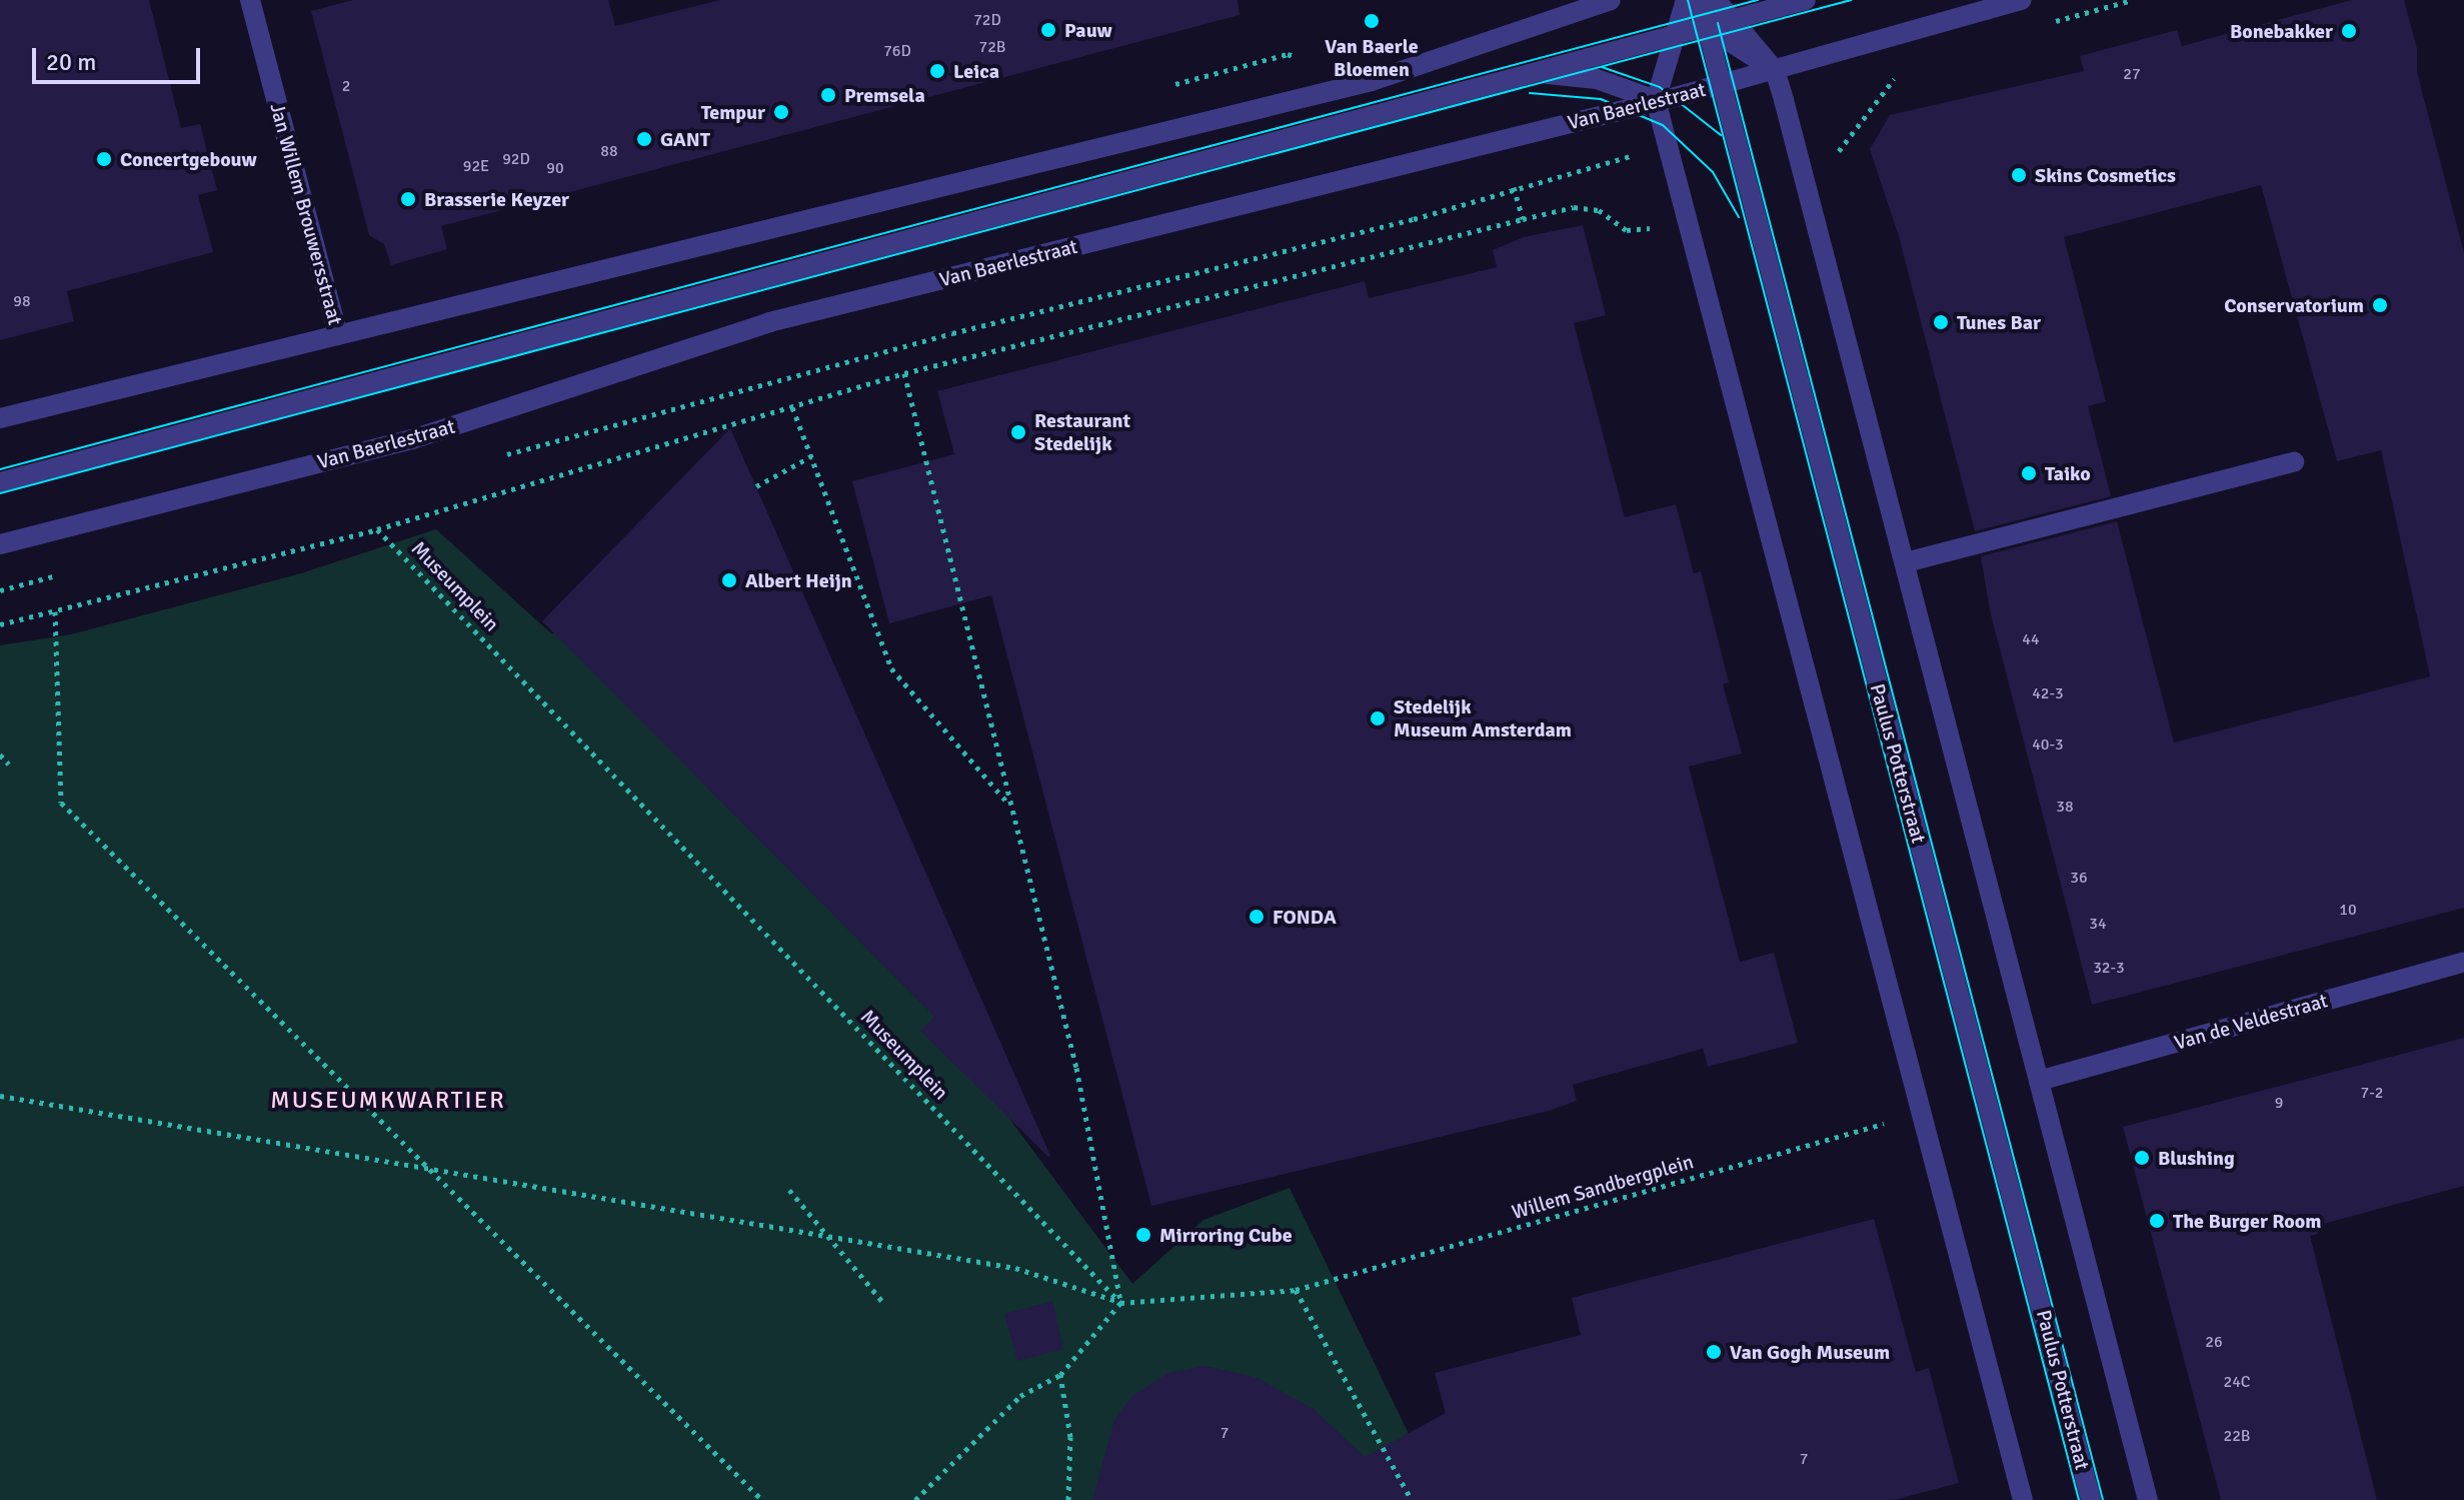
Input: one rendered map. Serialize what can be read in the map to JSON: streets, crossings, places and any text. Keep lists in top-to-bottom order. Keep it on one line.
{"streets":{"street":["Van Baerlestraat","Jan Willem Brouwersstraat","Paulus Potterstraat","Van de Veldestraat"],"path":["Museumplein","Willem Sandbergplein"]},"crossings":[["Van Baerlestraat","Paulus Potterstraat"]],"districts":["MUSEUMKWARTIER"],"places":["Van Baerle Bloemen","Pauw","Bonebakker","Leica","Premsela","Tempur","GANT","Concertgebouw","Skins Cosmetics","Brasserie Keyzer","Conservatorium","Tunes Bar","Restaurant Stedelijk","Taiko","Albert Heijn","Stedelijk Museum Amsterdam","FONDA","Blushing","The Burger Room","Mirroring Cube","Van Gogh Museum"],"house_numbers":["72D","72B","76D","27","2","88","92D","92E","90","98","44","42-3","40-3","38","36","10","34","32-3","7-2","9","26","24C","7","22B","7"],"scale_bar":"20 m"}
